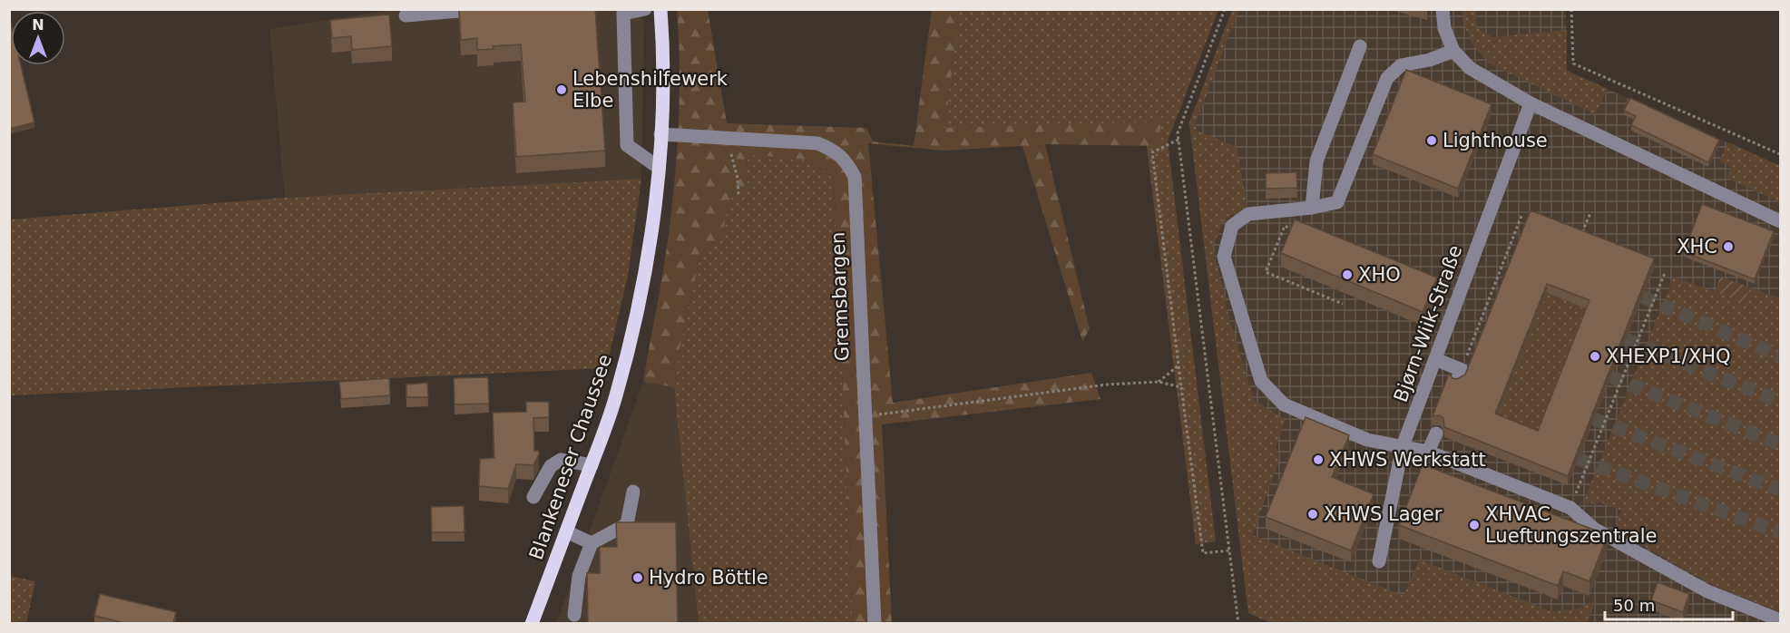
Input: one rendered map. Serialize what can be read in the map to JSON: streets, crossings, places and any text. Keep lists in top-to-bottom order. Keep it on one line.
{"streets":{"main road":["Blankeneser Chaussee"],"street":["Gremsbargen","Bjørn-Wiik-Straße"]},"crossings":[["Gremsbargen","Blankeneser Chaussee"]],"places":["Lebenshilfewerk Elbe","Lighthouse","XHC","XHO","XHEXP1/XHQ","XHWS Werkstatt","XHWS Lager","XHVAC Lueftungszentrale","Hydro Böttle"],"scale_bar":"50 m","north":"top"}
